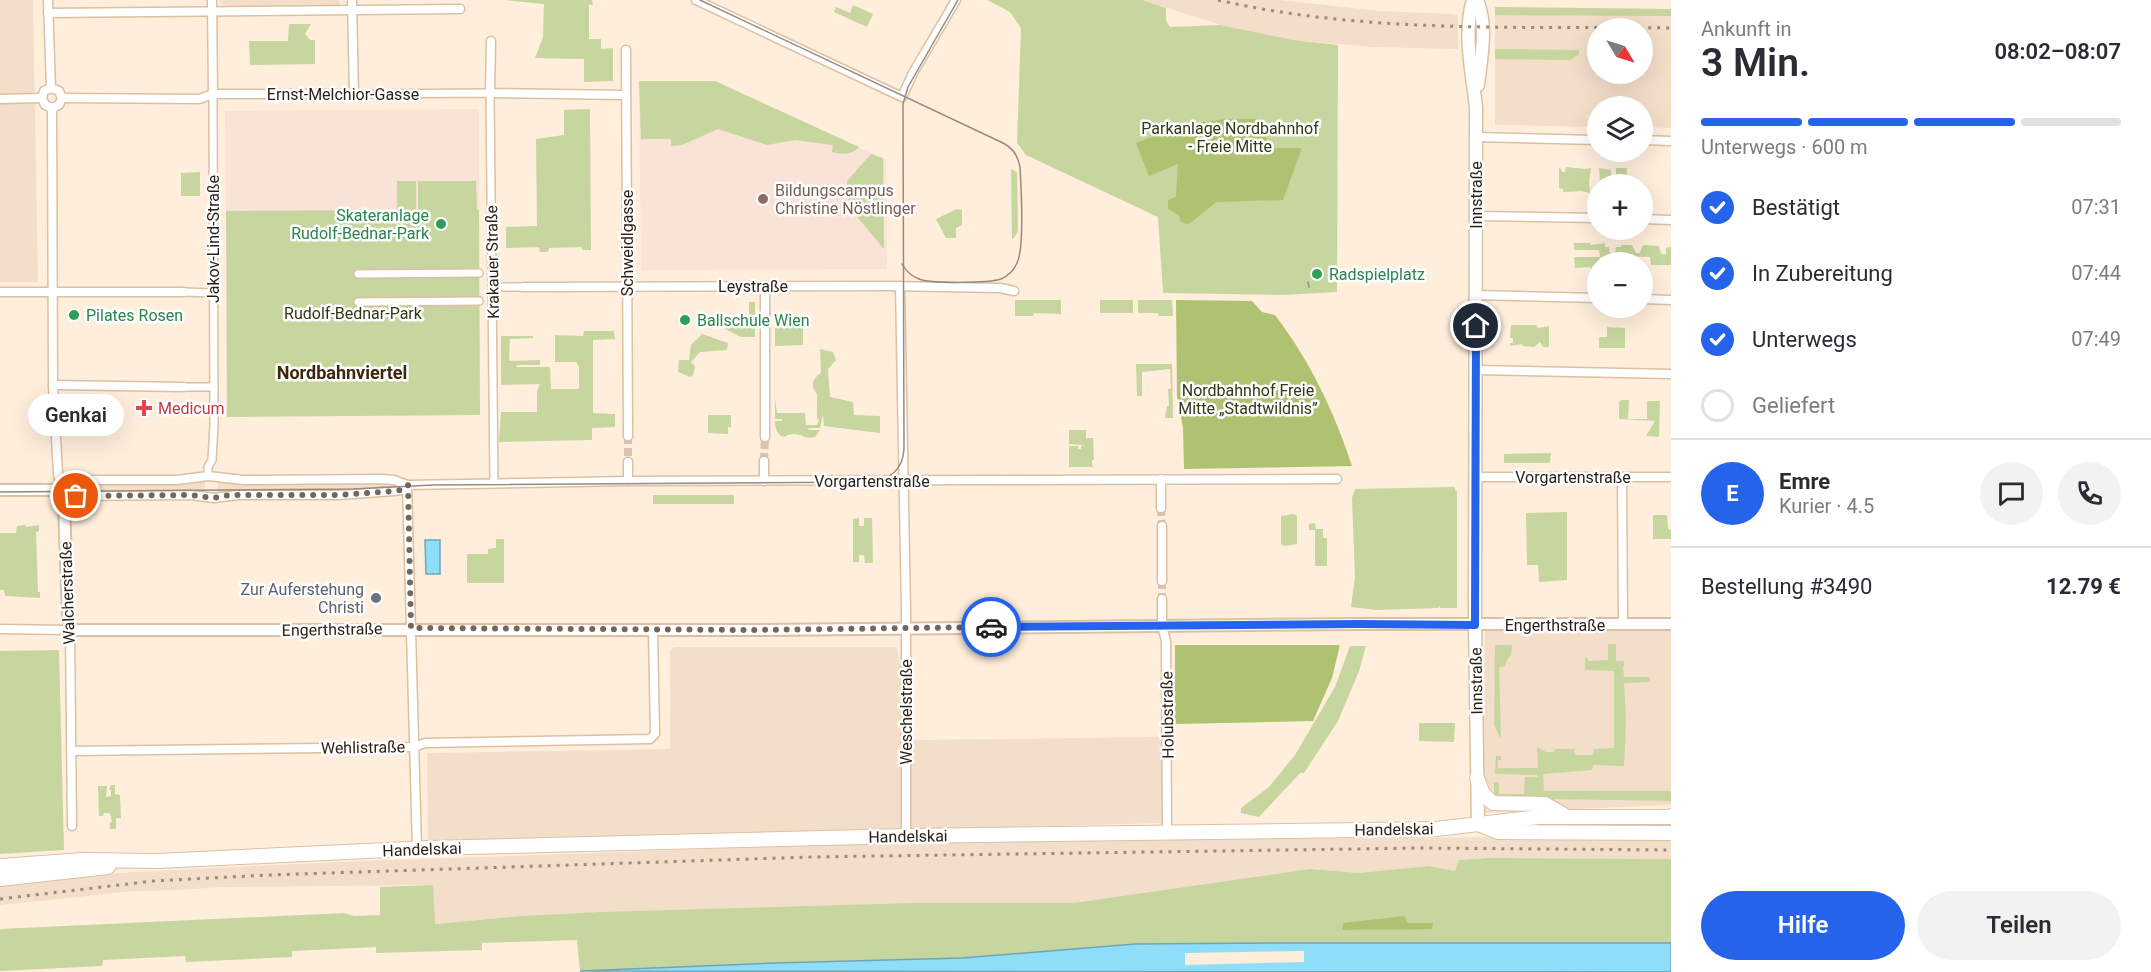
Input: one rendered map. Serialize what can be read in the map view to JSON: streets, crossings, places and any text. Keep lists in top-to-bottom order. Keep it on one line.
{"streets":{"main road":["Innstraße","Handelskai"],"street":["Ernst-Melchior-Gasse","Jakov-Lind-Straße","Schweidlgasse","Krakauer Straße","Leystraße","Vorgartenstraße","Walcherstraße","Engerthstraße","Weschelstraße","Holubstraße","Wehlistraße"]},"crossings":[["Ernst-Melchior-Gasse","Jakov-Lind-Straße"],["Ernst-Melchior-Gasse","Schweidlgasse"],["Ernst-Melchior-Gasse","Krakauer Straße"],["Ernst-Melchior-Gasse","Walcherstraße"],["Innstraße","Vorgartenstraße"],["Innstraße","Engerthstraße"],["Innstraße","Handelskai"],["Jakov-Lind-Straße","Vorgartenstraße"],["Schweidlgasse","Leystraße"],["Krakauer Straße","Leystraße"],["Krakauer Straße","Vorgartenstraße"],["Leystraße","Weschelstraße"],["Vorgartenstraße","Walcherstraße"],["Vorgartenstraße","Weschelstraße"],["Walcherstraße","Engerthstraße"],["Walcherstraße","Wehlistraße"],["Engerthstraße","Weschelstraße"],["Engerthstraße","Holubstraße"],["Engerthstraße","Wehlistraße"],["Weschelstraße","Handelskai"],["Holubstraße","Handelskai"]],"districts":["Nordbahnviertel"],"parks":["Parkanlage Nordbahnhof - Freie Mitte","Rudolf-Bednar-Park","Nordbahnhof Freie Mitte „Stadtwildnis”"],"places":{"other":["Bildungscampus Christine Nöstlinger","Skateranlage Rudolf-Bednar-Park","Radspielplatz","Pilates Rosen","Ballschule Wien","Genkai","Zur Auferstehung Christi"],"health":["Medicum"]},"north":"bottom right","page":{"heading":["3 Min.","Ankunft in","08:02–08:07"],"panel":["Emre","Kurier · 4.5","Bestellung #3490","12.79 €"],"map_buttons":["+","−"],"bar":"Unterwegs · 600 m","list":[["Bestätigt","07:31"],["In Zubereitung","07:44"],["Unterwegs","07:49"],"Geliefert"],"bubble":"Genkai","round":"E","buttons":["Hilfe","Teilen"]}}
